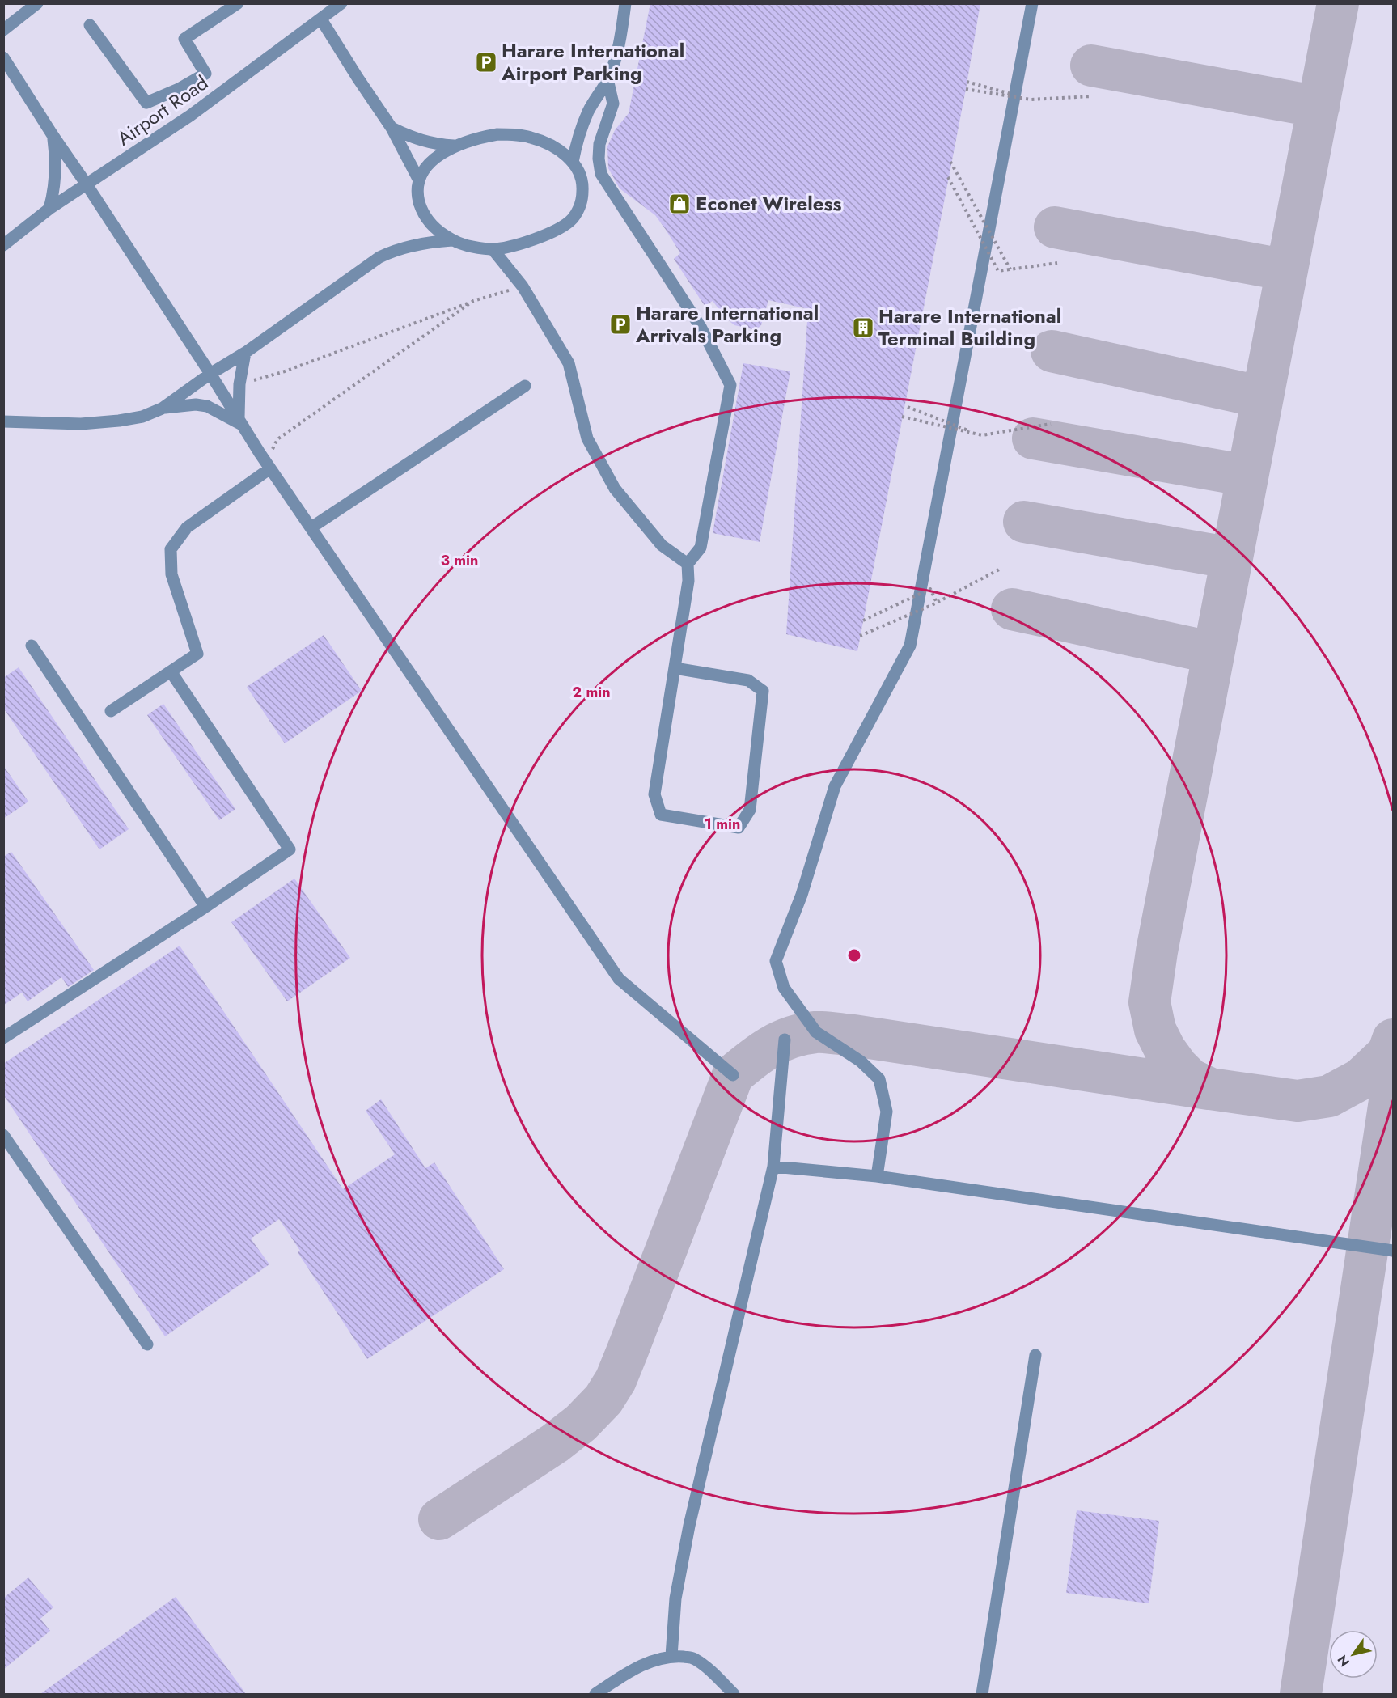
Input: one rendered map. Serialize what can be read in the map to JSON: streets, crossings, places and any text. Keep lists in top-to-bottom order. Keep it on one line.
{"streets":{"street":["Airport Road"]},"places":{"parking":["Harare International Airport Parking","Harare International Arrivals Parking"],"shop":["Econet Wireless"],"building":["Harare International Terminal Building"]},"north":"bottom left","rings":["3 min","2 min","1 min"]}
